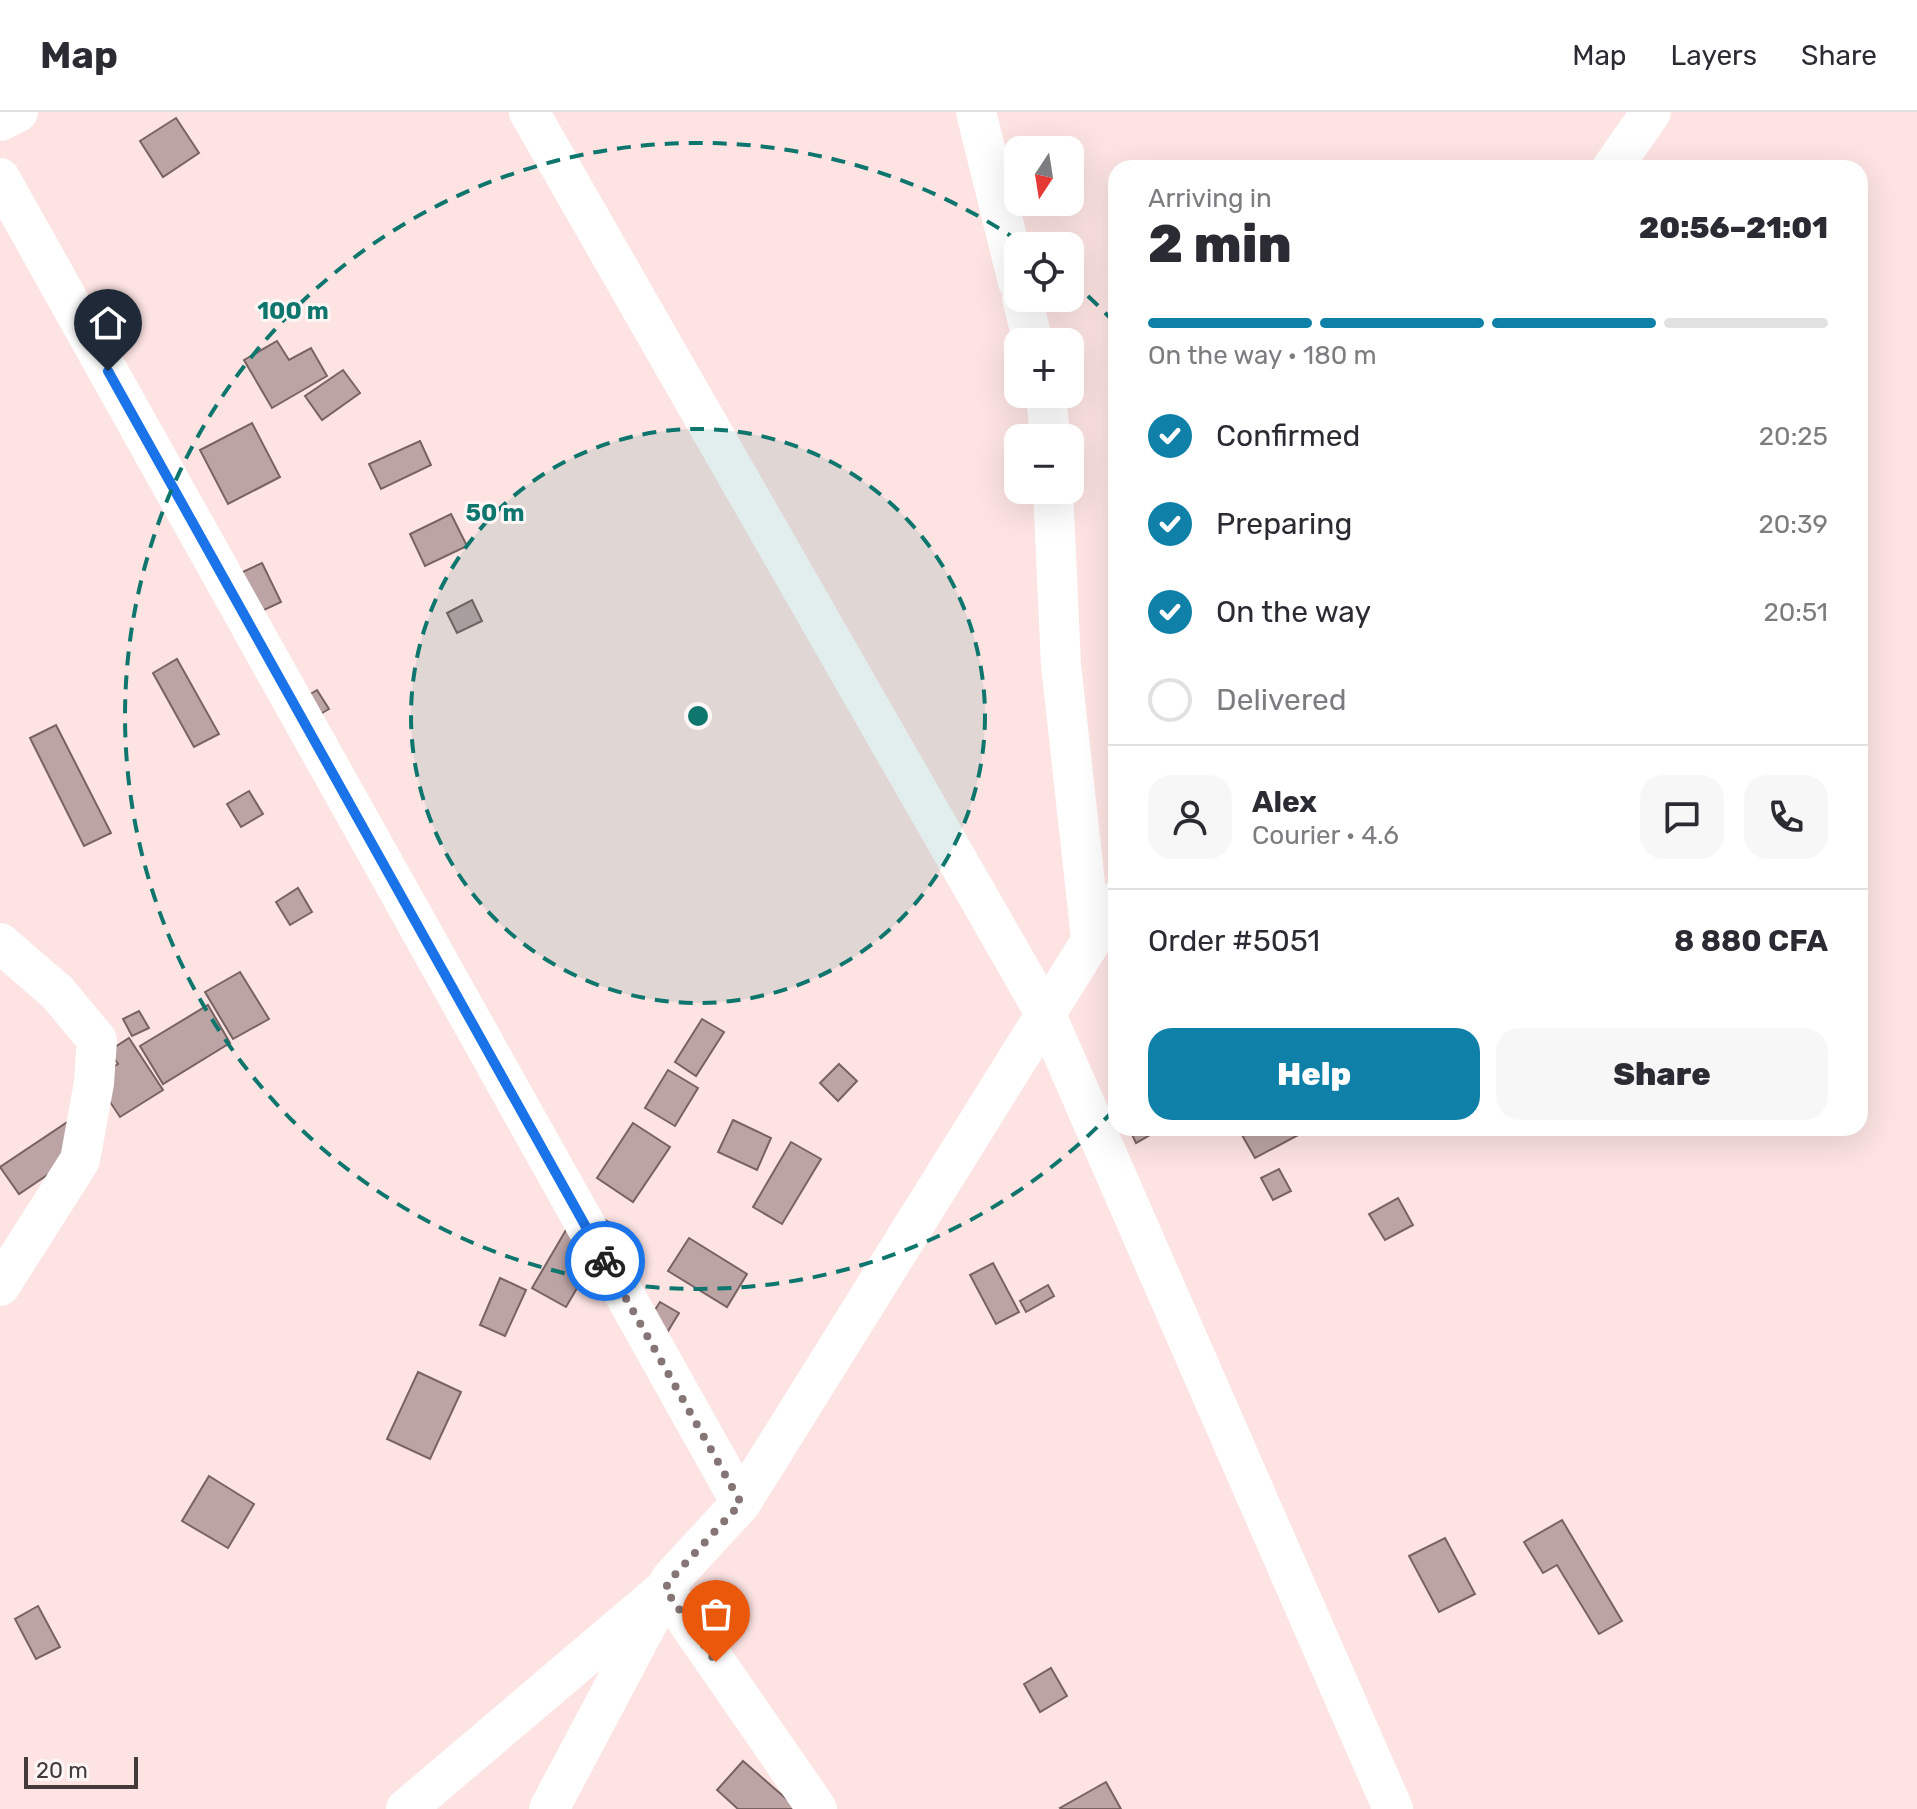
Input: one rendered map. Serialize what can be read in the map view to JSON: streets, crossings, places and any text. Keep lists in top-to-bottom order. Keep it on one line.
{"scale_bar":"20 m","north":"bottom","page":{"header":"Map","nav":["Map","Layers","Share"],"map_buttons":["+","−"],"heading":["2 min","Arriving in","20:56–21:01"],"panel":["Alex","Courier · 4.6","Order #5051","8 880 CFA"],"bar":"On the way · 180 m","list":[["Confirmed","20:25"],["Preparing","20:39"],["On the way","20:51"],"Delivered"],"buttons":["Help","Share"],"scale":"20 m"},"rings":["100 m","50 m"]}
